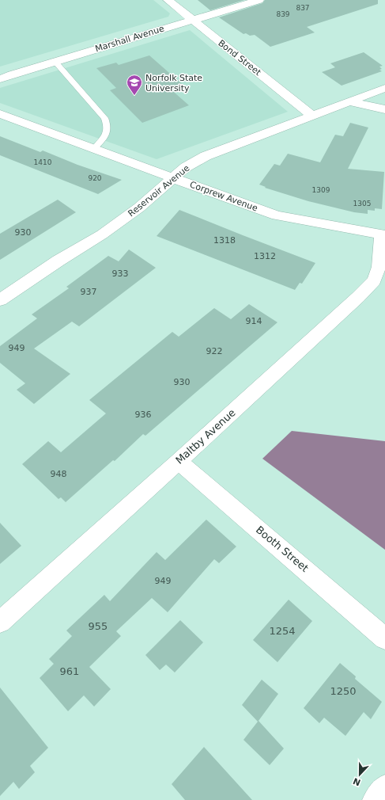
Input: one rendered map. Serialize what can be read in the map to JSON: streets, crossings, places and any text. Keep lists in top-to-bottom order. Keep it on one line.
{"streets":{"street":["Marshall Avenue","Bond Street","Reservoir Avenue","Corprew Avenue","Maltby Avenue","Booth Street"]},"crossings":[["Marshall Avenue","Bond Street"],["Bond Street","Reservoir Avenue"],["Reservoir Avenue","Corprew Avenue"],["Corprew Avenue","Maltby Avenue"],["Maltby Avenue","Booth Street"]],"places":{"school or university":["Norfolk State University"]},"house_numbers":["837","839","1410","920","1309","1305","930","1318","1312","933","937","914","949","922","930","936","948","949","955","1254","961","1250"],"north":"bottom"}
